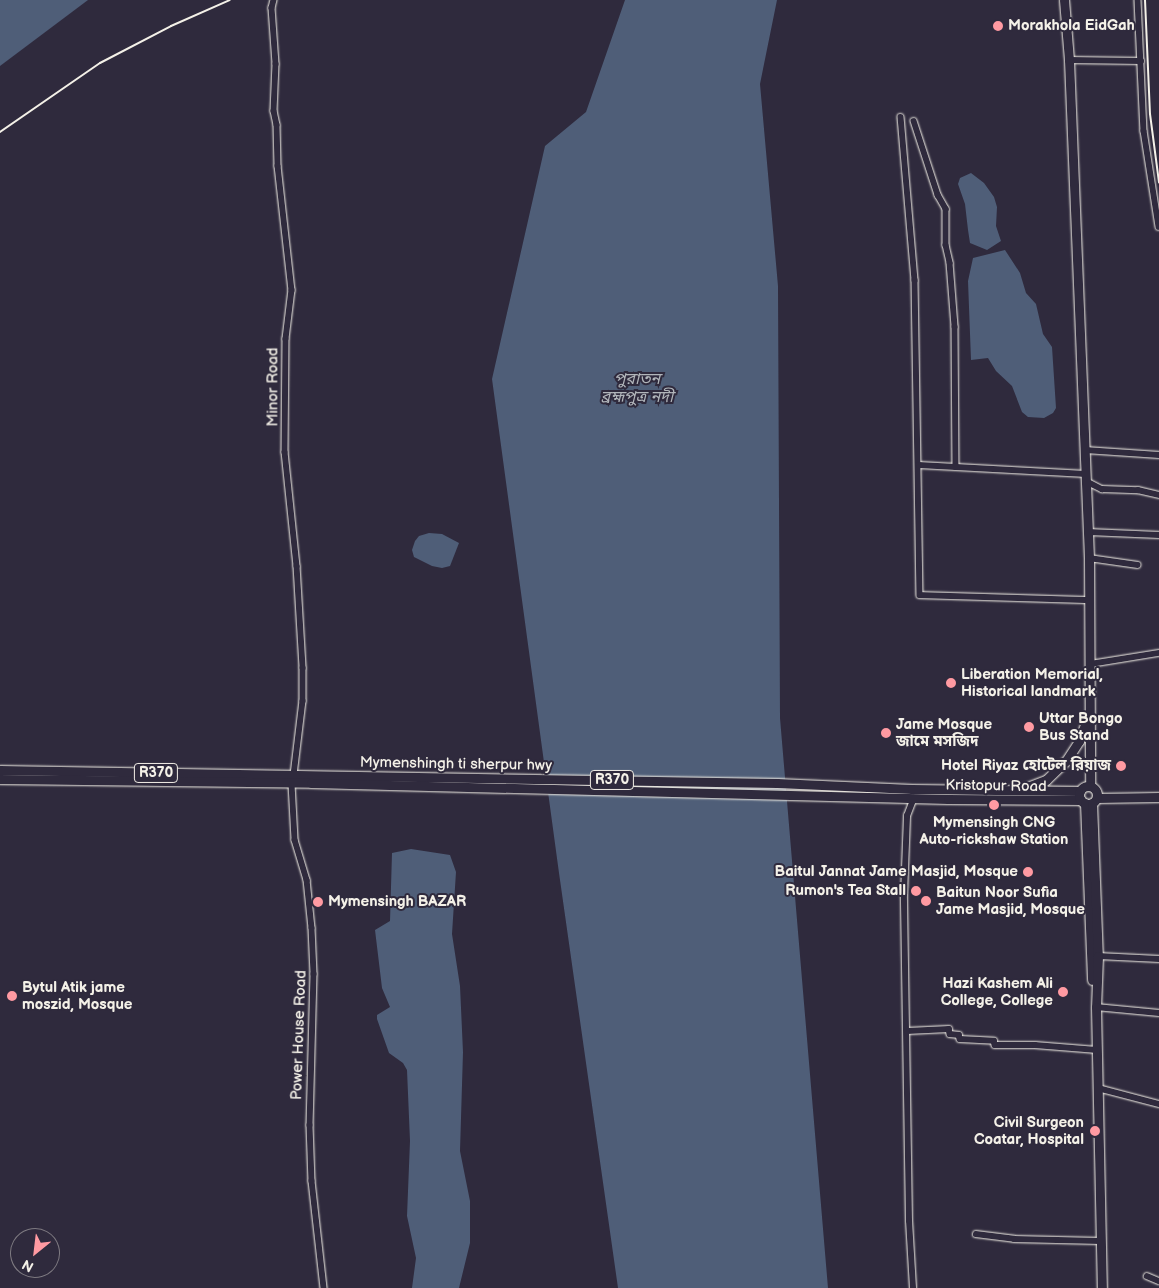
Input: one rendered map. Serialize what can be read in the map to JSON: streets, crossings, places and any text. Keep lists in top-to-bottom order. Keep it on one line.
{"streets":{"main road":["Mymenshingh ti sherpur hwy","R370","Kristopur Road"],"street":["Minor Road","Power House Road"]},"crossings":[["Minor Road","Mymenshingh ti sherpur hwy"],["Mymenshingh ti sherpur hwy","Kristopur Road"],["Mymenshingh ti sherpur hwy","Power House Road"]],"water":["পুরাতন ব্রহ্মপুত্র নদী"],"places":["Morakhola EidGah","Liberation Memorial, Historical landmark","Uttar Bongo Bus Stand","Jame Mosque জামে মসজিদ","Hotel Riyaz হোটেল রিয়াজ","Mymensingh CNG Auto-rickshaw Station","Baitul Jannat Jame Masjid, Mosque","Rumon's Tea Stall","Baitun Noor Sufia Jame Masjid, Mosque","Mymensingh BAZAR","Hazi Kashem Ali College, College","Bytul Atik jame moszid, Mosque","Civil Surgeon Coatar, Hospital"],"north":"bottom left"}
